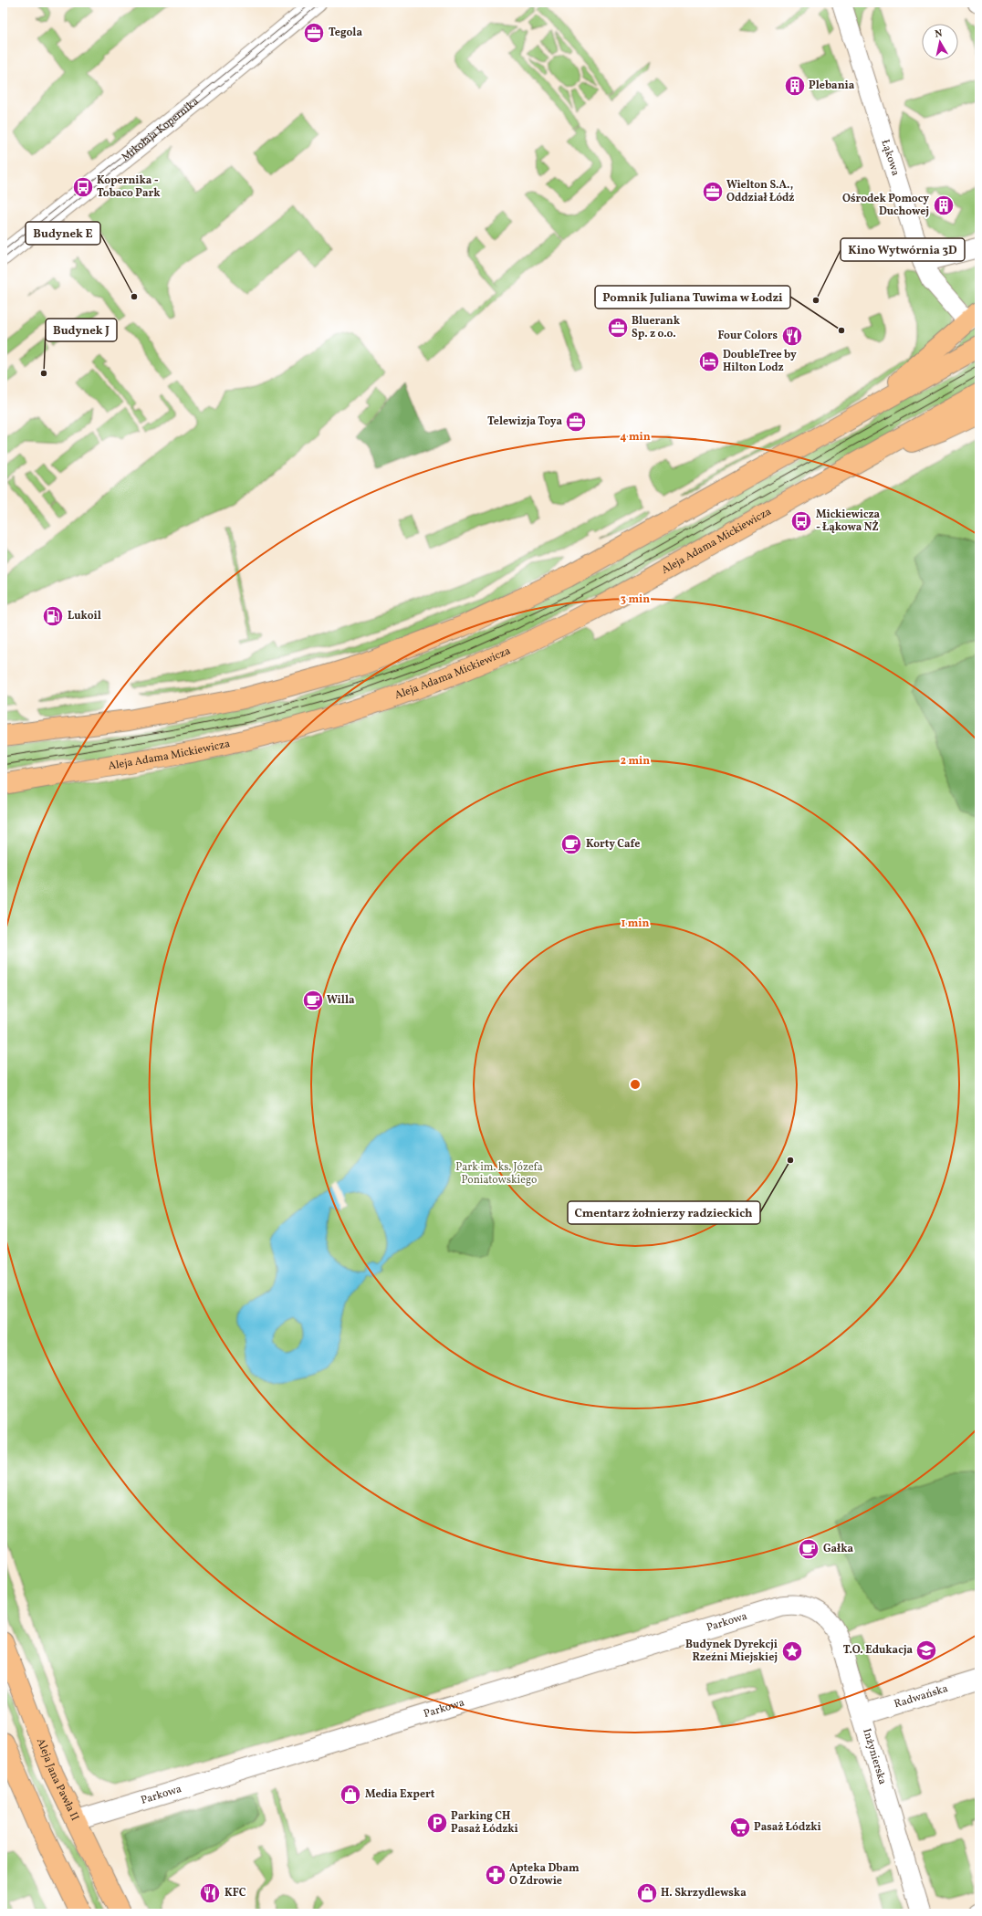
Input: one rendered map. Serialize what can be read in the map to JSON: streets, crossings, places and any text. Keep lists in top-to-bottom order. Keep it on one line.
{"streets":{"main road":["Aleja Adama Mickiewicza","Aleja Jana Pawła II"],"street":["Mikołaja Kopernika","Łąkowa","Parkowa","Radwańska","Inżynierska"]},"crossings":[["Parkowa","Inżynierska"],["Parkowa","Aleja Jana Pawła II"],["Radwańska","Inżynierska"]],"parks":["Park im. ks. Józefa Poniatowskiego"],"places":{"office":["Tegola","Wielton S.A., Oddział Łódź","Bluerank Sp. z o.o.","Telewizja Toya"],"building":["Plebania","Ośrodek Pomocy Duchowej"],"bus stop":["Kopernika - Tobaco Park","Mickiewicza - Łąkowa NŻ"],"other":["Budynek E","Kino Wytwórnia 3D","Pomnik Juliana Tuwima w Łodzi","Budynek J","Cmentarz żołnierzy radzieckich"],"restaurant":["Four Colors","KFC"],"hotel":["DoubleTree by Hilton Lodz"],"fuel station":["Lukoil"],"cafe":["Korty Cafe","Willa","Gałka"],"school or university":["T.O. Edukacja"],"place":["Budynek Dyrekcji Rzeźni Miejskiej"],"shop":["Media Expert","H. Skrzydlewska"],"parking":["Parking CH Pasaż Łódzki"],"supermarket":["Pasaż Łódzki"],"pharmacy":["Apteka Dbam O Zdrowie"]},"north":"top","rings":["4 min","3 min","2 min","1 min"]}
